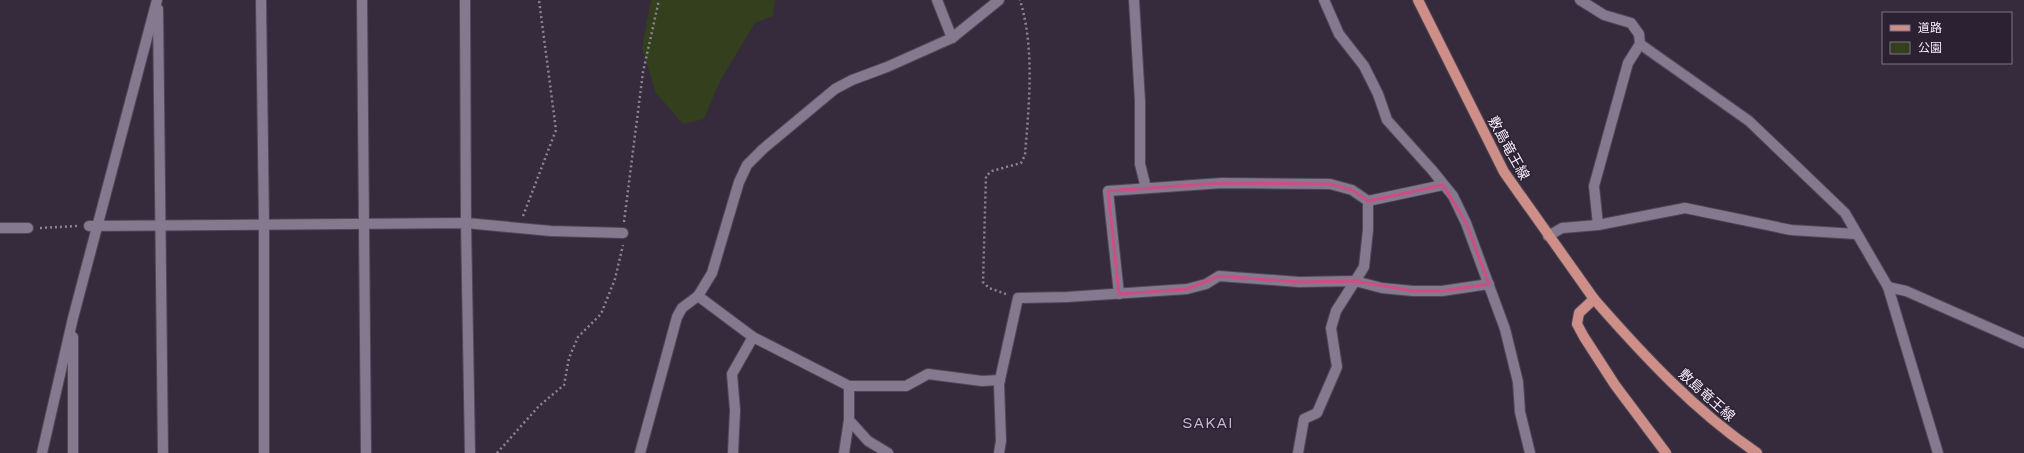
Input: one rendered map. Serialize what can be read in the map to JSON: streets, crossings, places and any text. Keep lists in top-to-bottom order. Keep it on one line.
{"streets":{"main road":["敷島竜王線"]},"districts":["SAKAI"],"legend":["道路","公園"]}
